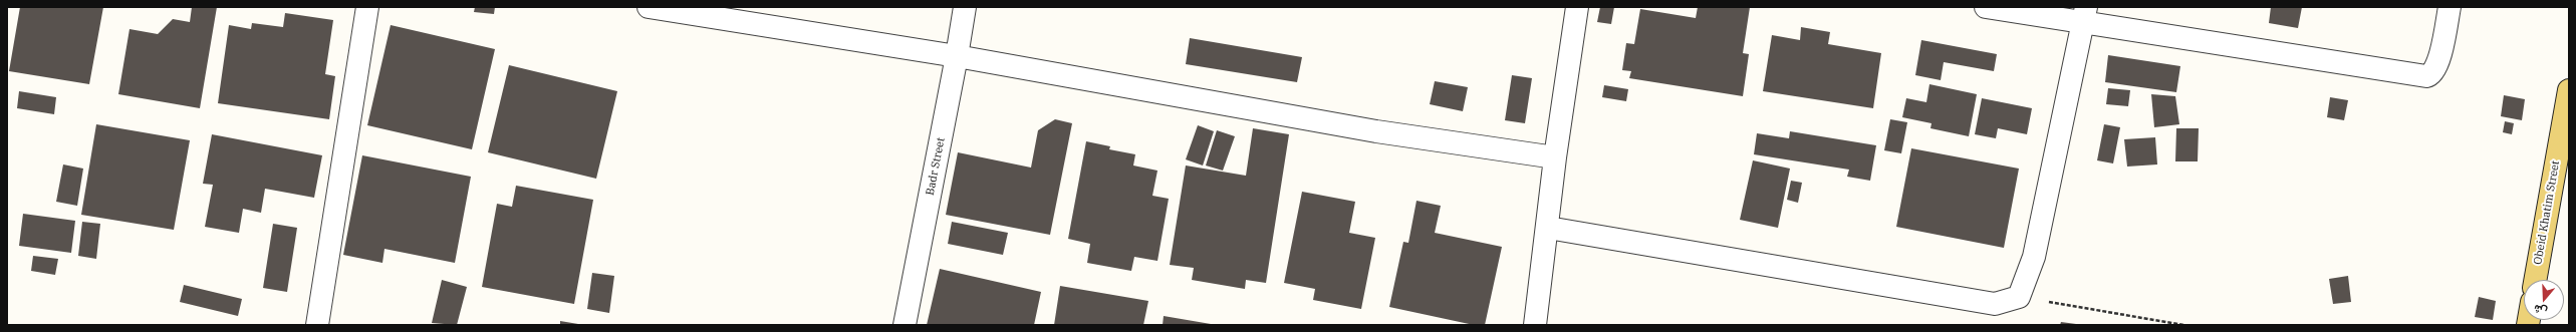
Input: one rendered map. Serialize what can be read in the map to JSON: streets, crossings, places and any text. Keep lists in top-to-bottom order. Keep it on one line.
{"streets":{"main road":["Obeid Khatim Street"],"street":["Badr Street"]},"north":"bottom"}
